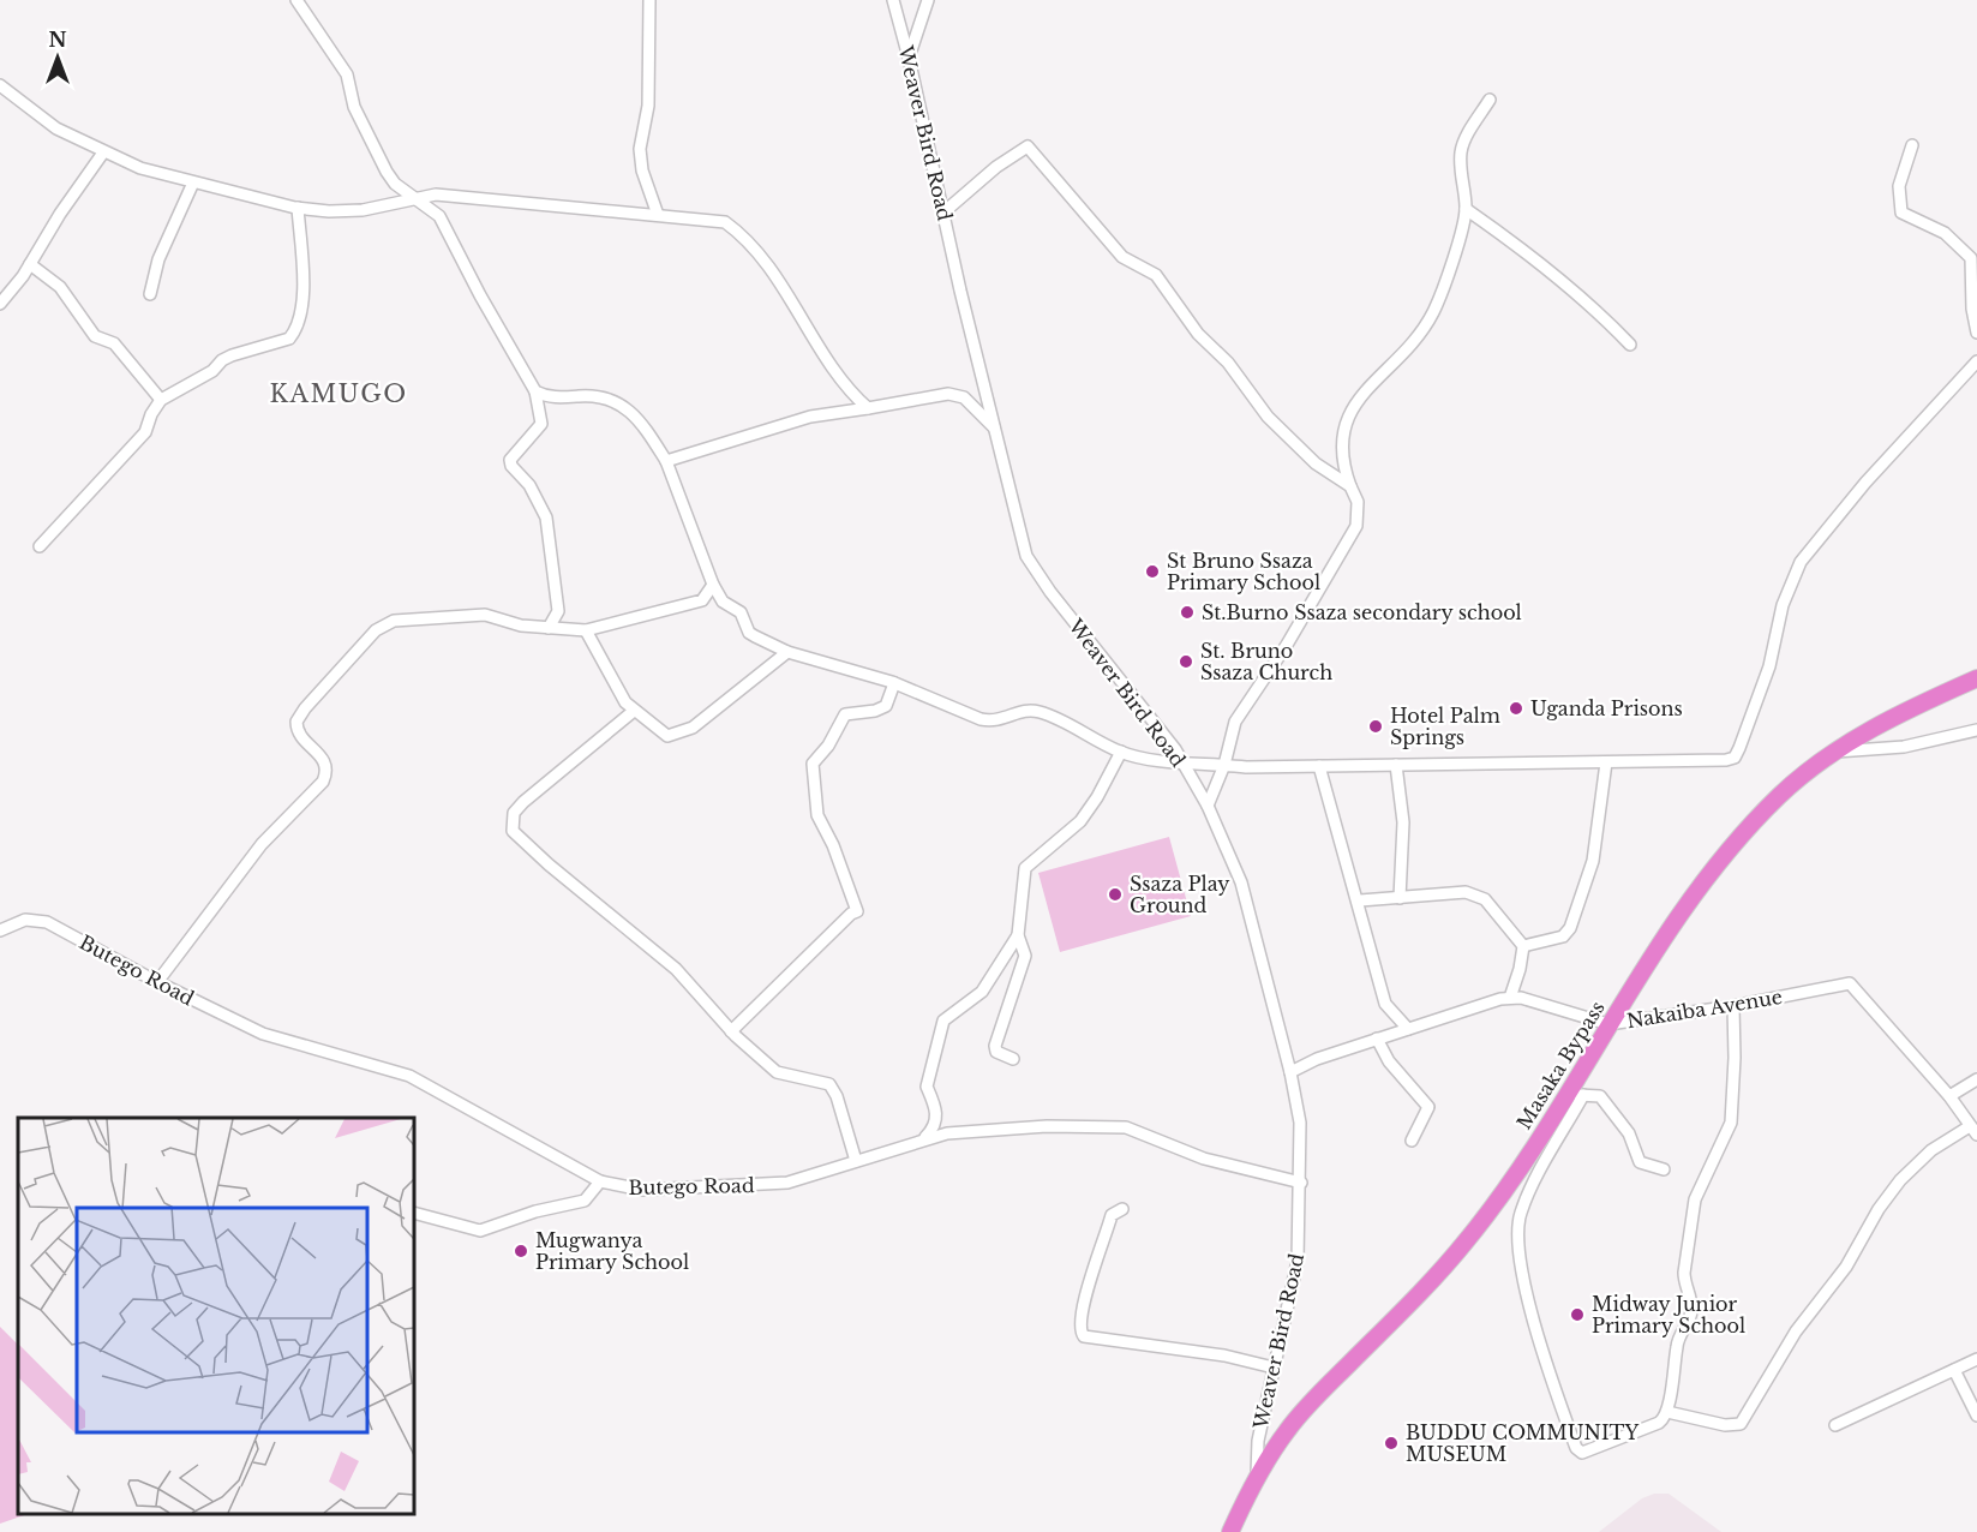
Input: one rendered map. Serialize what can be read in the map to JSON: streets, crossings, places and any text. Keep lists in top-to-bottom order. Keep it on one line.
{"streets":{"highway":["Masaka Bypass"],"street":["Weaver Bird Road","Butego Road","Nakaiba Avenue"]},"crossings":[["Weaver Bird Road","Butego Road"],["Weaver Bird Road","Nakaiba Avenue"],["Weaver Bird Road","Masaka Bypass"],["Nakaiba Avenue","Masaka Bypass"]],"districts":["KAMUGO"],"places":["St Bruno Ssaza Primary School","St.Burno Ssaza secondary school","St. Bruno Ssaza Church","Uganda Prisons","Hotel Palm Springs","Ssaza Play Ground","Mugwanya Primary School","Midway Junior Primary School","BUDDU COMMUNITY MUSEUM"],"north":"top"}
